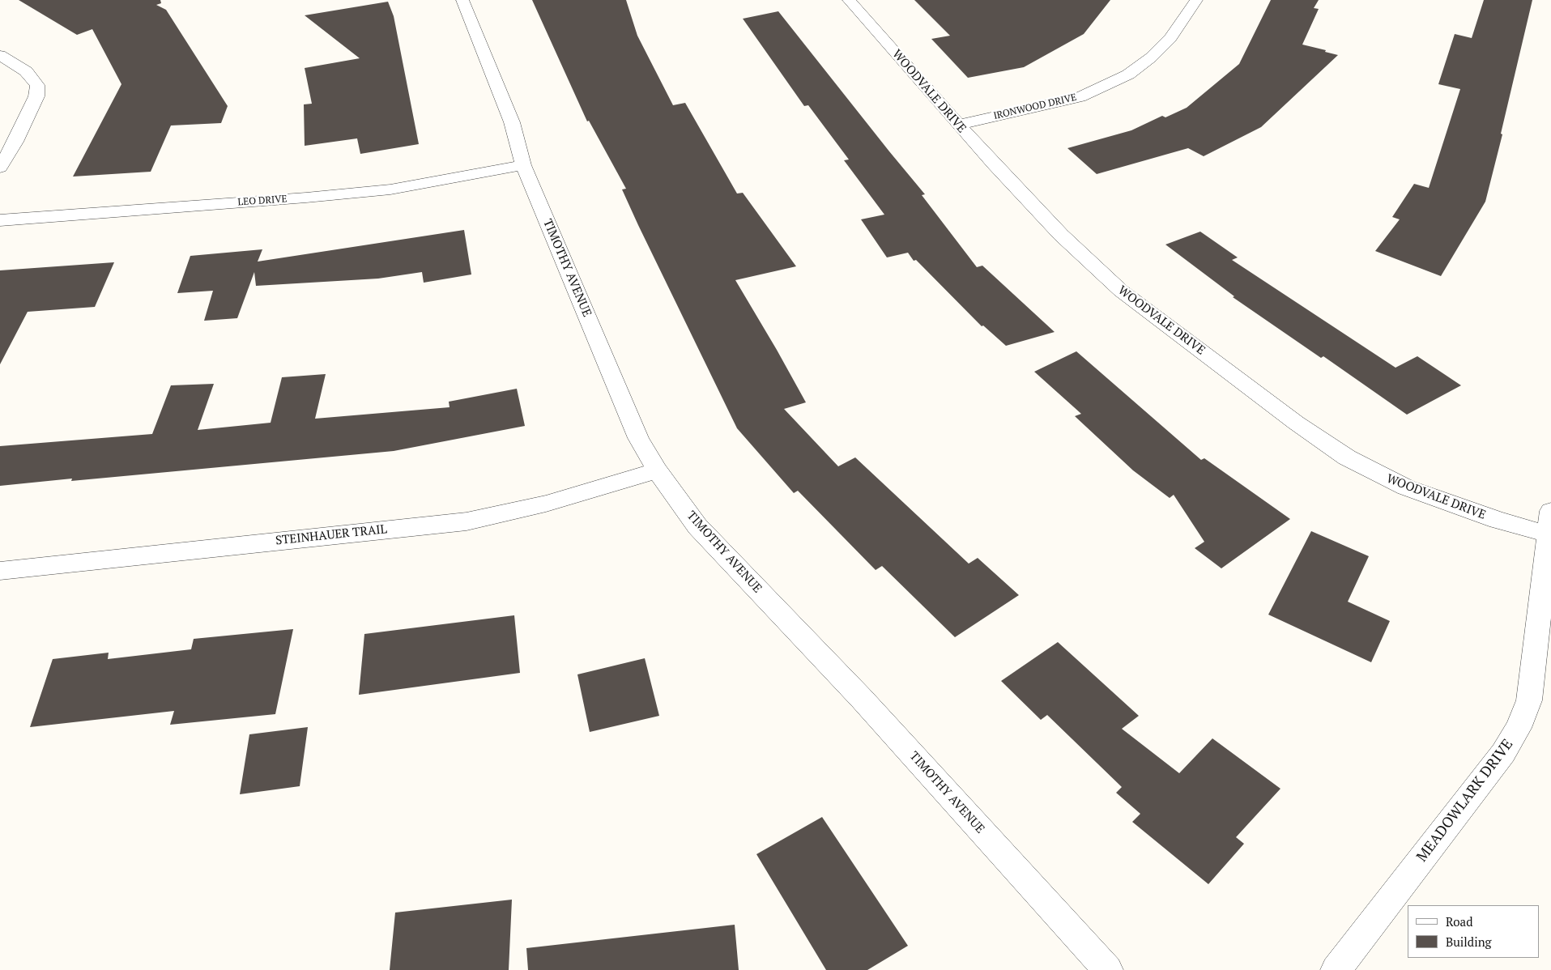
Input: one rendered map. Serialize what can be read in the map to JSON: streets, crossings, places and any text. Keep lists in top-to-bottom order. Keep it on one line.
{"streets":{"street":["WOODVALE DRIVE","IRONWOOD DRIVE","LEO DRIVE","TIMOTHY AVENUE","STEINHAUER TRAIL","MEADOWLARK DRIVE"]},"crossings":[["WOODVALE DRIVE","IRONWOOD DRIVE"],["WOODVALE DRIVE","MEADOWLARK DRIVE"],["LEO DRIVE","TIMOTHY AVENUE"],["TIMOTHY AVENUE","STEINHAUER TRAIL"]],"legend":["Road","Building"]}
